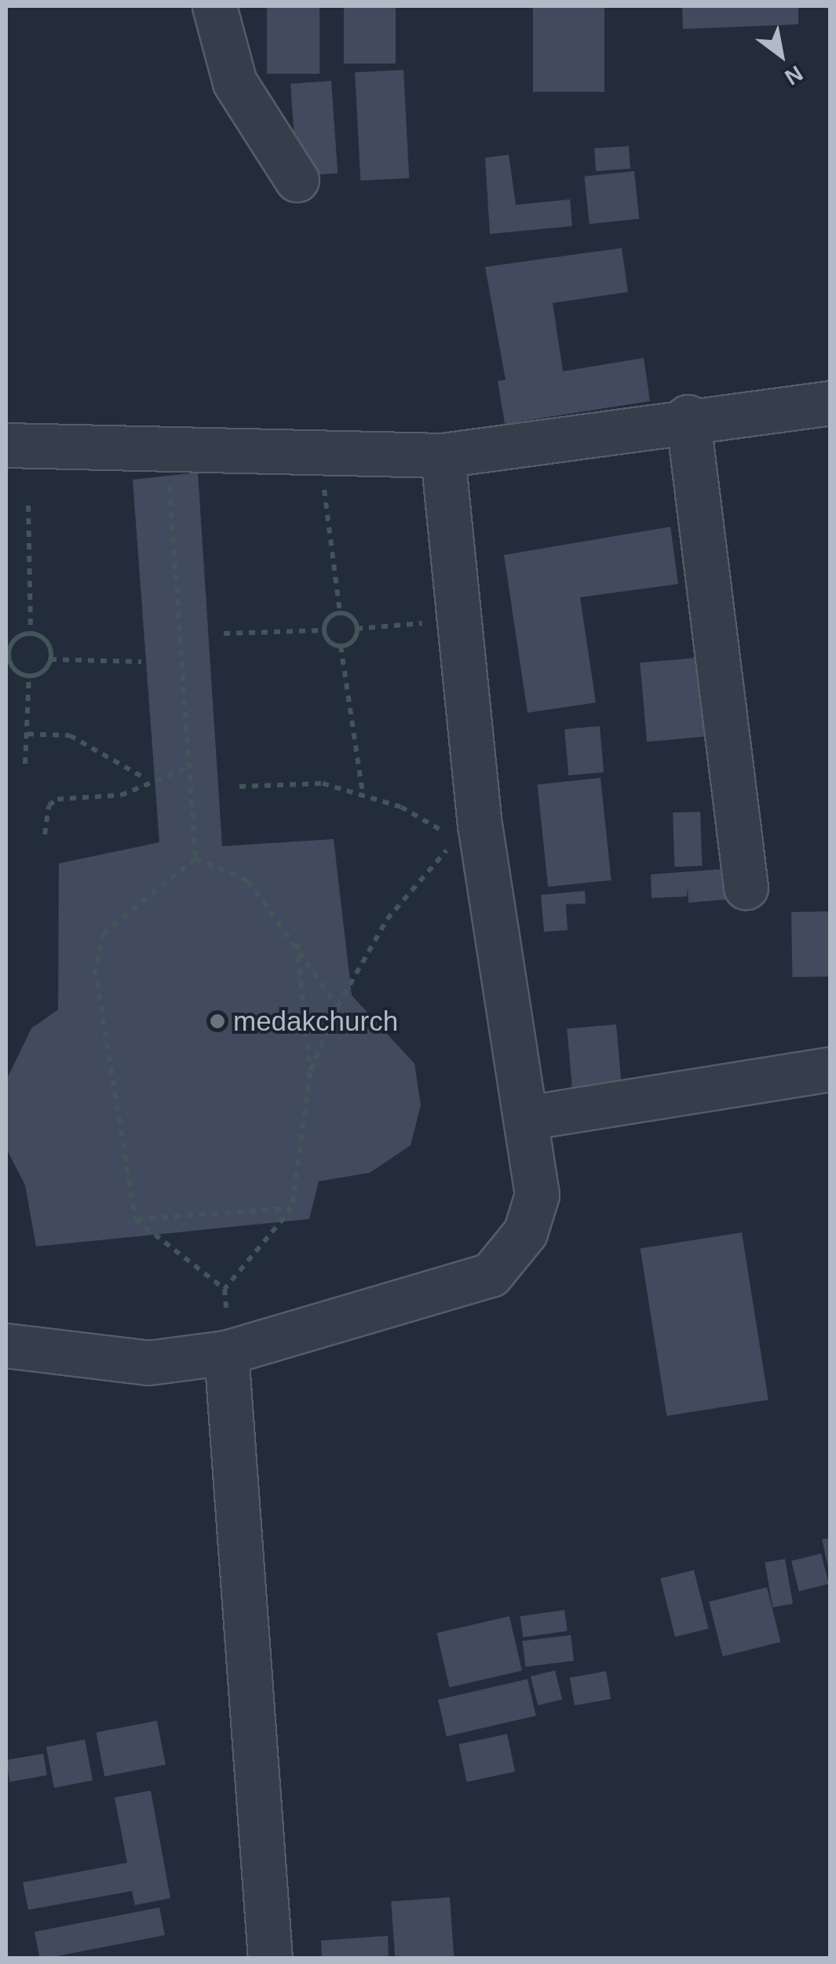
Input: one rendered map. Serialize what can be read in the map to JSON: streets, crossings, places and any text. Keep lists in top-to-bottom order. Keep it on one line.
{"places":["medakchurch"],"north":"bottom right"}
